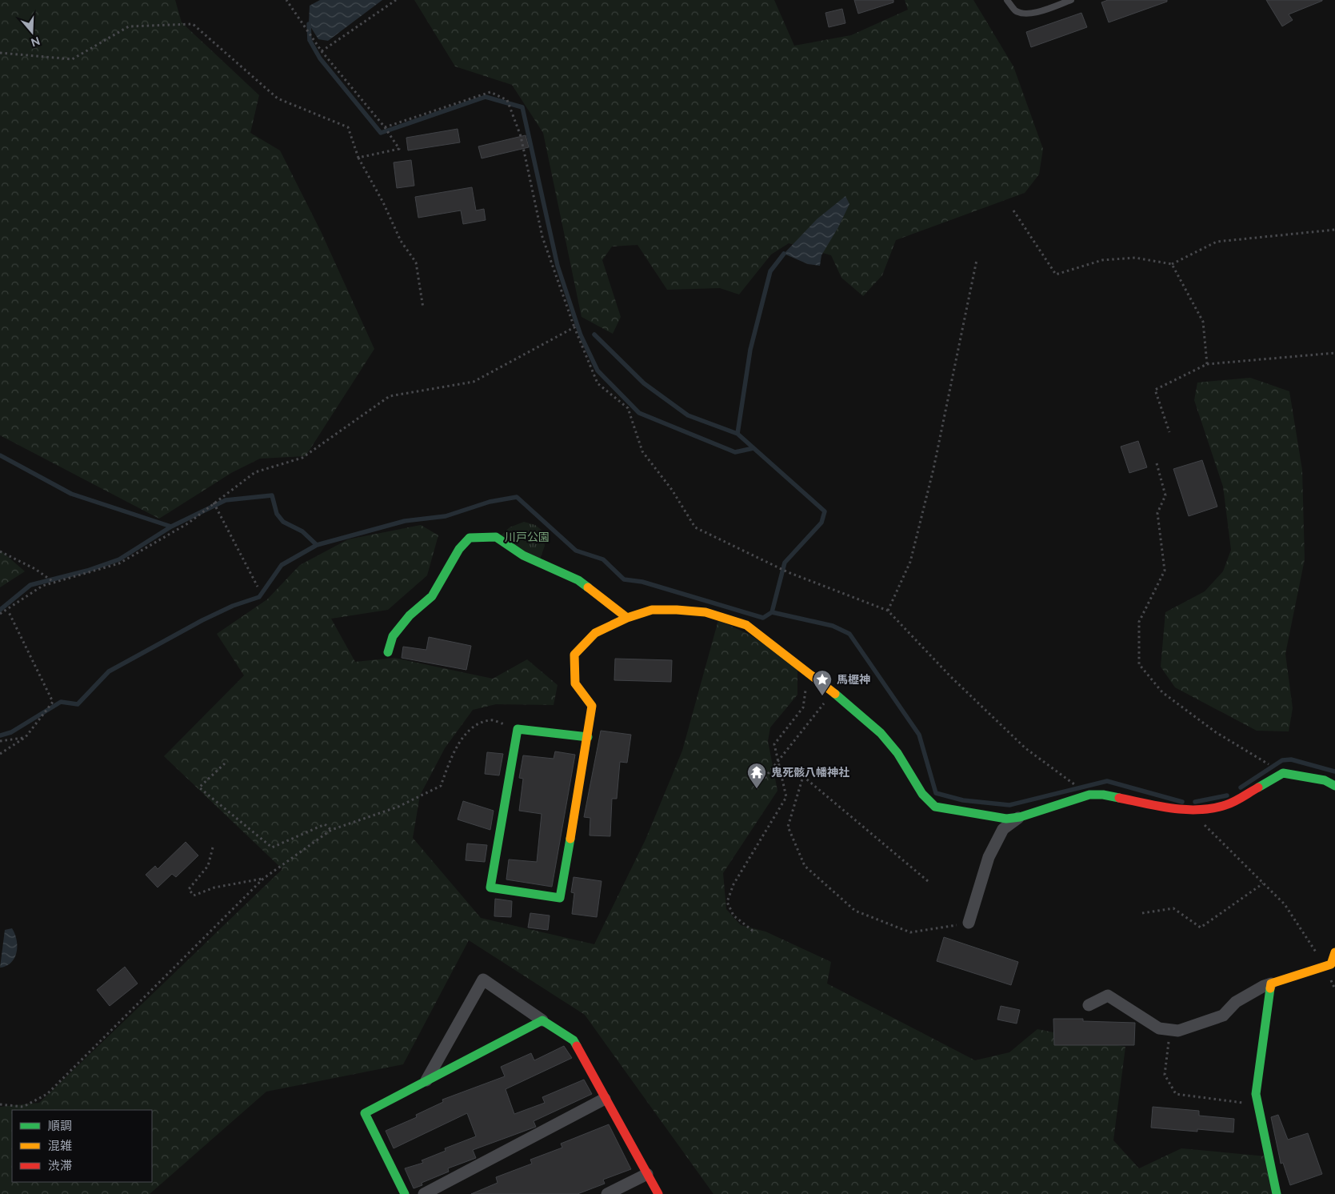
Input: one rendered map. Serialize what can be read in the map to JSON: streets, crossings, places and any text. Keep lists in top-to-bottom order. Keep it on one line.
{"parks":["川戸公園"],"places":{"place":["馬櫪神"],"temple":["鬼死骸八幡神社"]},"legend":["順調","混雑","渋滞"],"north":"bottom"}
